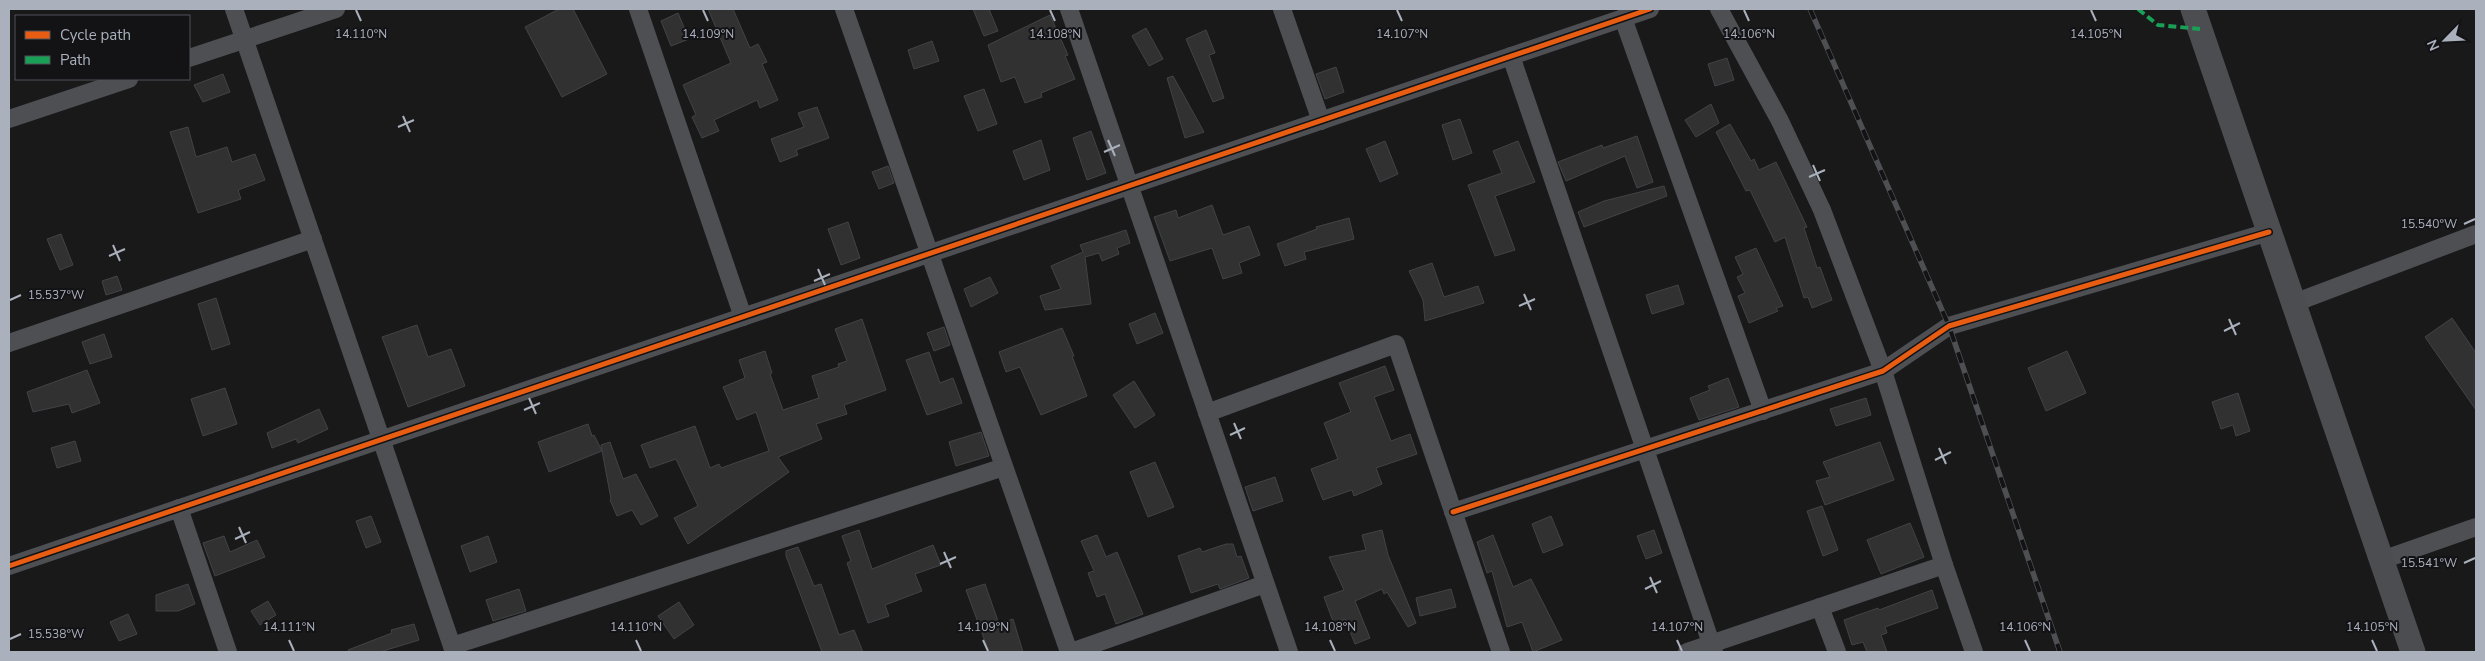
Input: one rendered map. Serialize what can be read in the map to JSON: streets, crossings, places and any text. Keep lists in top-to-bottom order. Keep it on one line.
{"legend":["Cycle path","Path"],"north":"bottom left","coordinates":["14.110°N","14.109°N","14.108°N","14.106°N","14.105°N","14.107°N","15.540°W","15.537°W","15.541°W","14.111°N","15.538°W"]}
